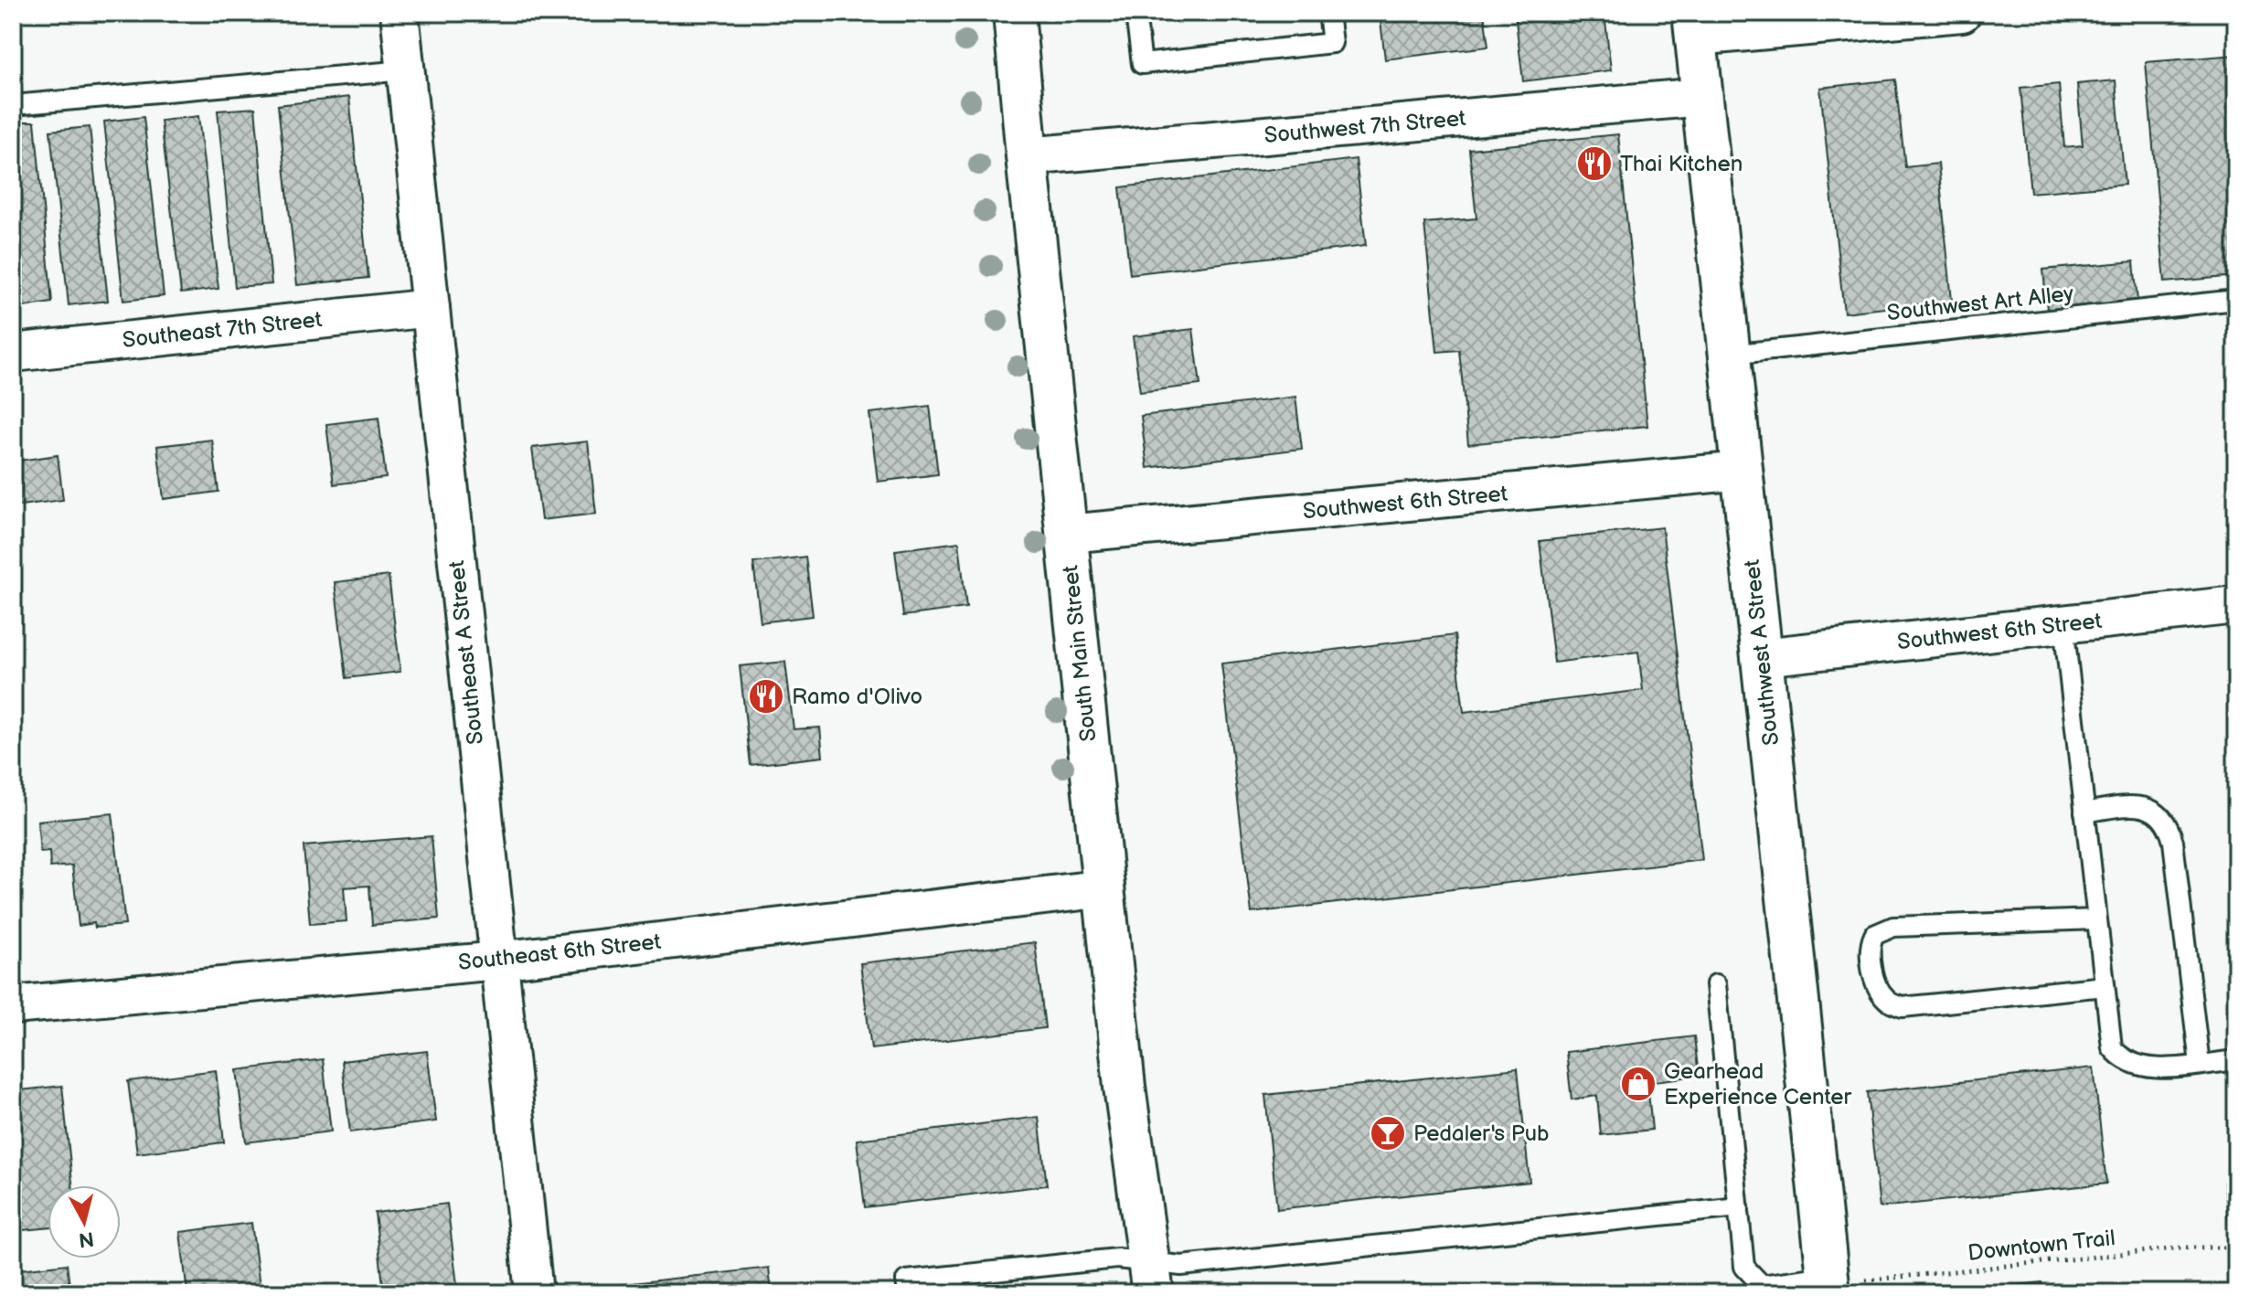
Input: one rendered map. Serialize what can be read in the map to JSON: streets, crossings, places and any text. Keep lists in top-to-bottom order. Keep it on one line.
{"streets":{"street":["Southwest 7th Street","Southeast 7th Street","Southwest 6th Street","Southeast A Street","Southwest A Street","South Main Street","Southeast 6th Street"],"lane":["Southwest Art Alley"],"path":["Downtown Trail"]},"crossings":[["Southwest 7th Street","Southwest A Street"],["Southwest 7th Street","South Main Street"],["Southwest Art Alley","Southwest A Street"],["Southeast 7th Street","Southeast A Street"],["Southwest 6th Street","Southwest A Street"],["Southwest 6th Street","South Main Street"],["Southeast A Street","Southeast 6th Street"],["South Main Street","Southeast 6th Street"]],"places":{"restaurant":["Thai Kitchen","Ramo d'Olivo"],"shop":["Gearhead Experience Center"],"bar":["Pedaler's Pub"]},"north":"bottom"}
